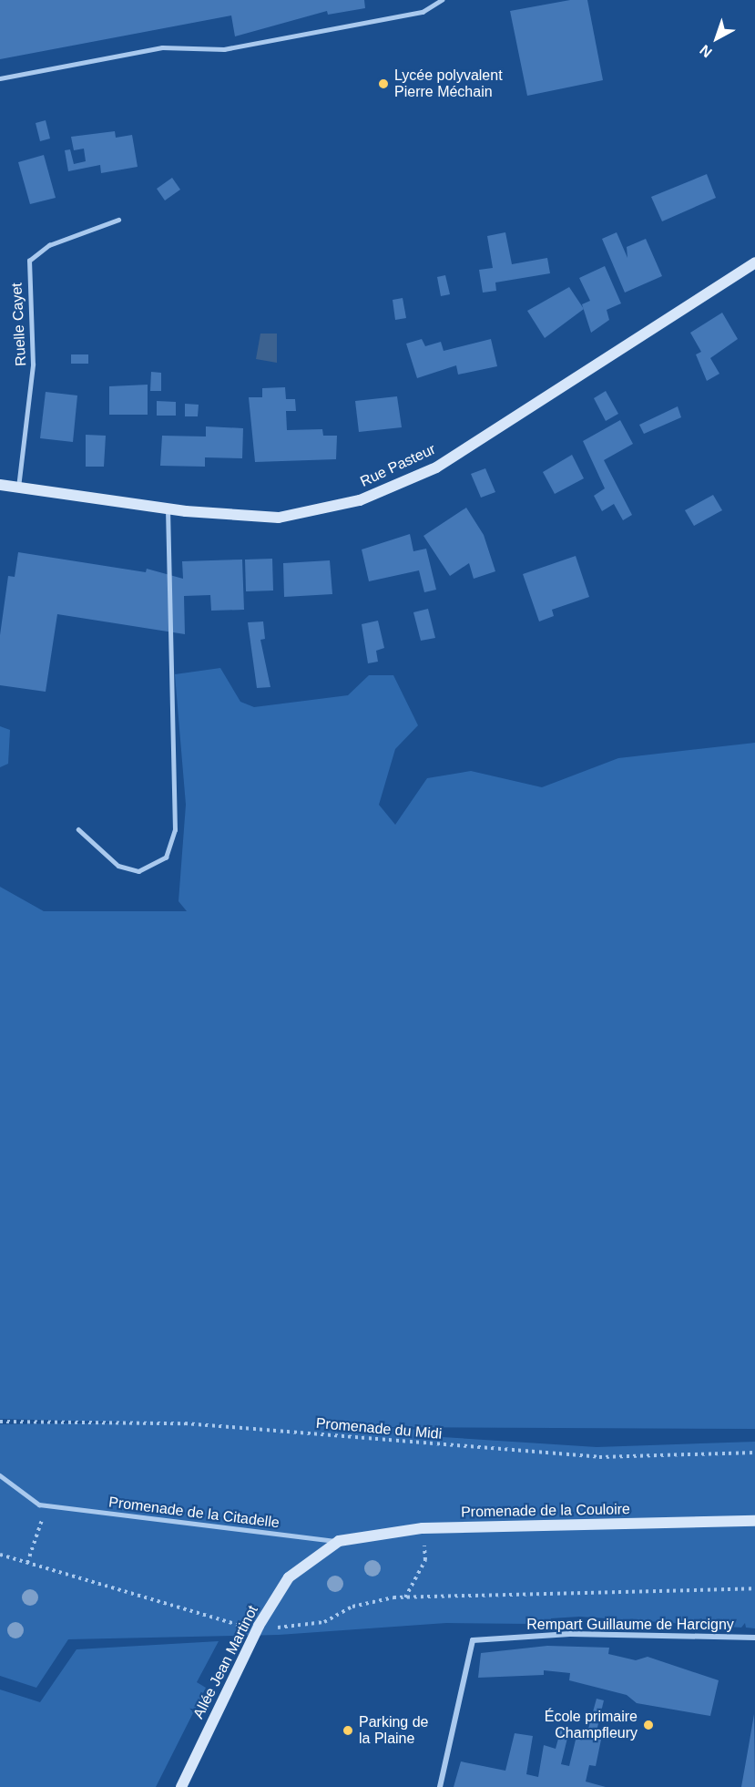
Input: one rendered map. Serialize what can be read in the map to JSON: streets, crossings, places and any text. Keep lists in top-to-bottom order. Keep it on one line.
{"streets":{"main road":["Rue Pasteur","Promenade de la Couloire","Allée Jean Martinot"],"street":["Rempart Guillaume de Harcigny"],"lane":["Ruelle Cayet","Promenade de la Citadelle"],"path":["Promenade du Midi"]},"crossings":[["Ruelle Cayet","Rue Pasteur"],["Promenade de la Couloire","Promenade de la Citadelle"],["Promenade de la Couloire","Allée Jean Martinot"],["Promenade de la Citadelle","Allée Jean Martinot"]],"places":["Lycée polyvalent Pierre Méchain","École primaire Champfleury","Parking de la Plaine"],"north":"bottom left"}
